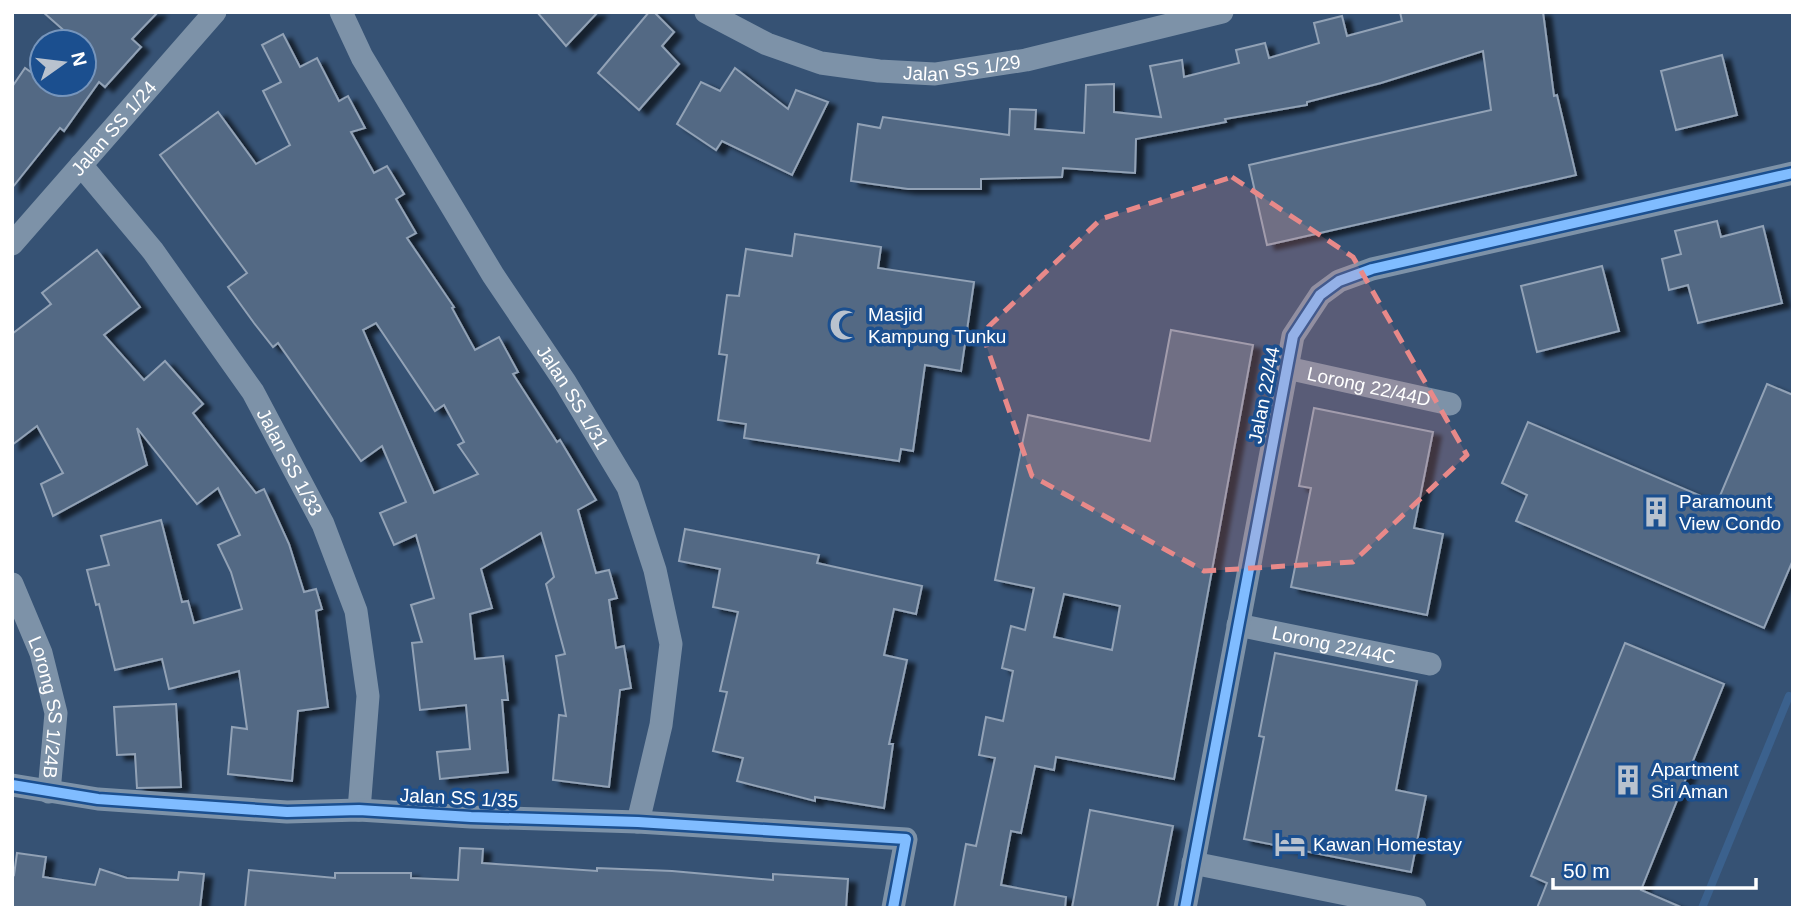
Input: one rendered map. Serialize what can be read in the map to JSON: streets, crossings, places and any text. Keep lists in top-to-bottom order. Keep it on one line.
{"streets":{"street":["Jalan SS 1/29","Jalan SS 1/24","Lorong 22/44D","Jalan 22/44","Jalan SS 1/31","Jalan SS 1/33","Lorong 22/44C","Lorong SS 1/24B","Jalan SS 1/35"]},"crossings":[["Jalan SS 1/24","Jalan SS 1/33"],["Lorong 22/44D","Jalan 22/44"],["Jalan 22/44","Lorong 22/44C"],["Jalan SS 1/31","Jalan SS 1/35"],["Jalan SS 1/33","Jalan SS 1/35"],["Lorong SS 1/24B","Jalan SS 1/35"]],"places":{"mosque":["Masjid Kampung Tunku"],"building":["Paramount View Condo","Apartment Sri Aman"],"hotel":["Kawan Homestay"]},"scale_bar":"50 m","north":"right"}
